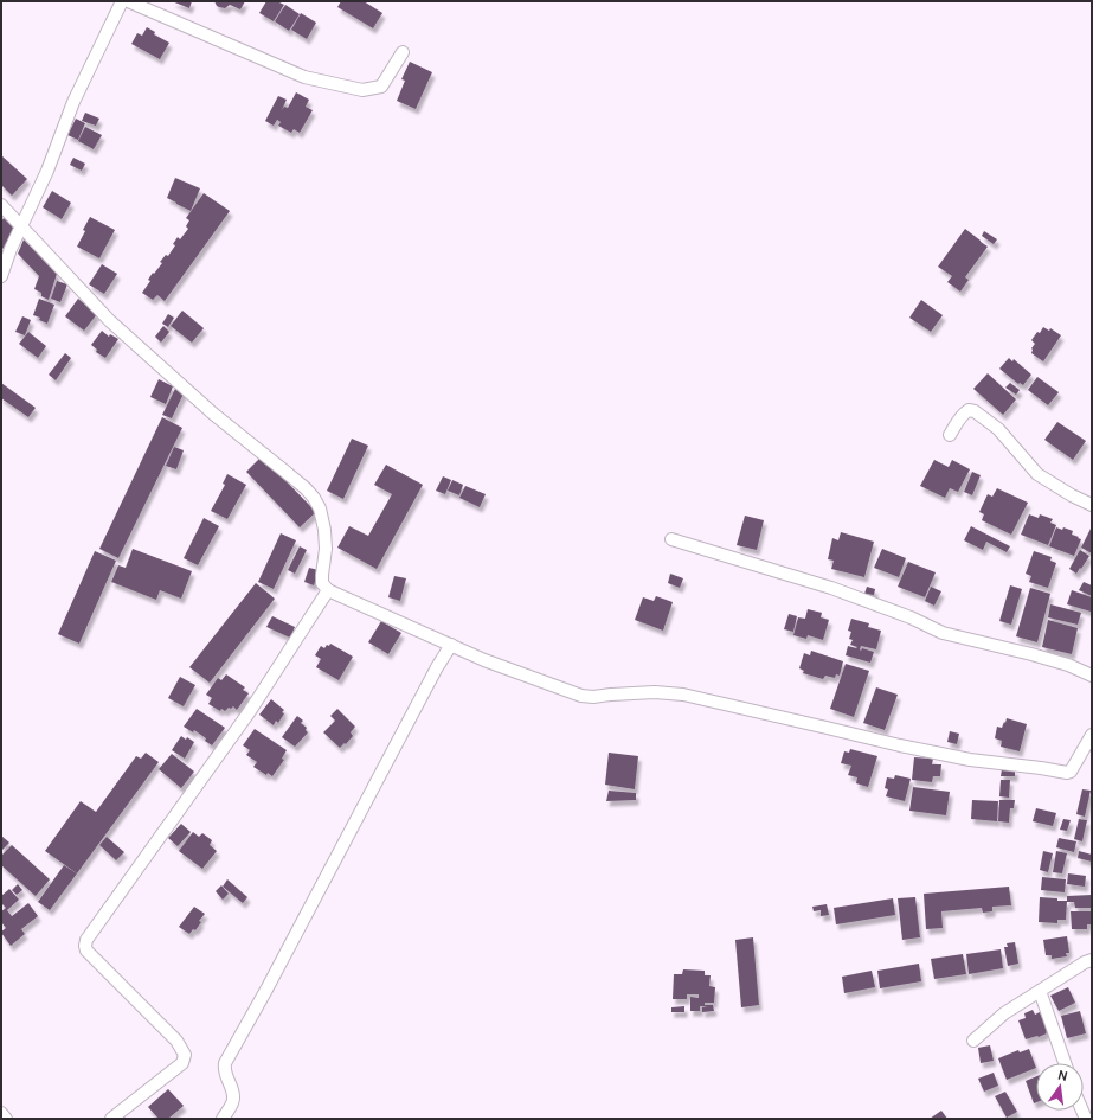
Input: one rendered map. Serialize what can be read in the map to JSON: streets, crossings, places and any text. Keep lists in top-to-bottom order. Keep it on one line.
{"north":"top"}
